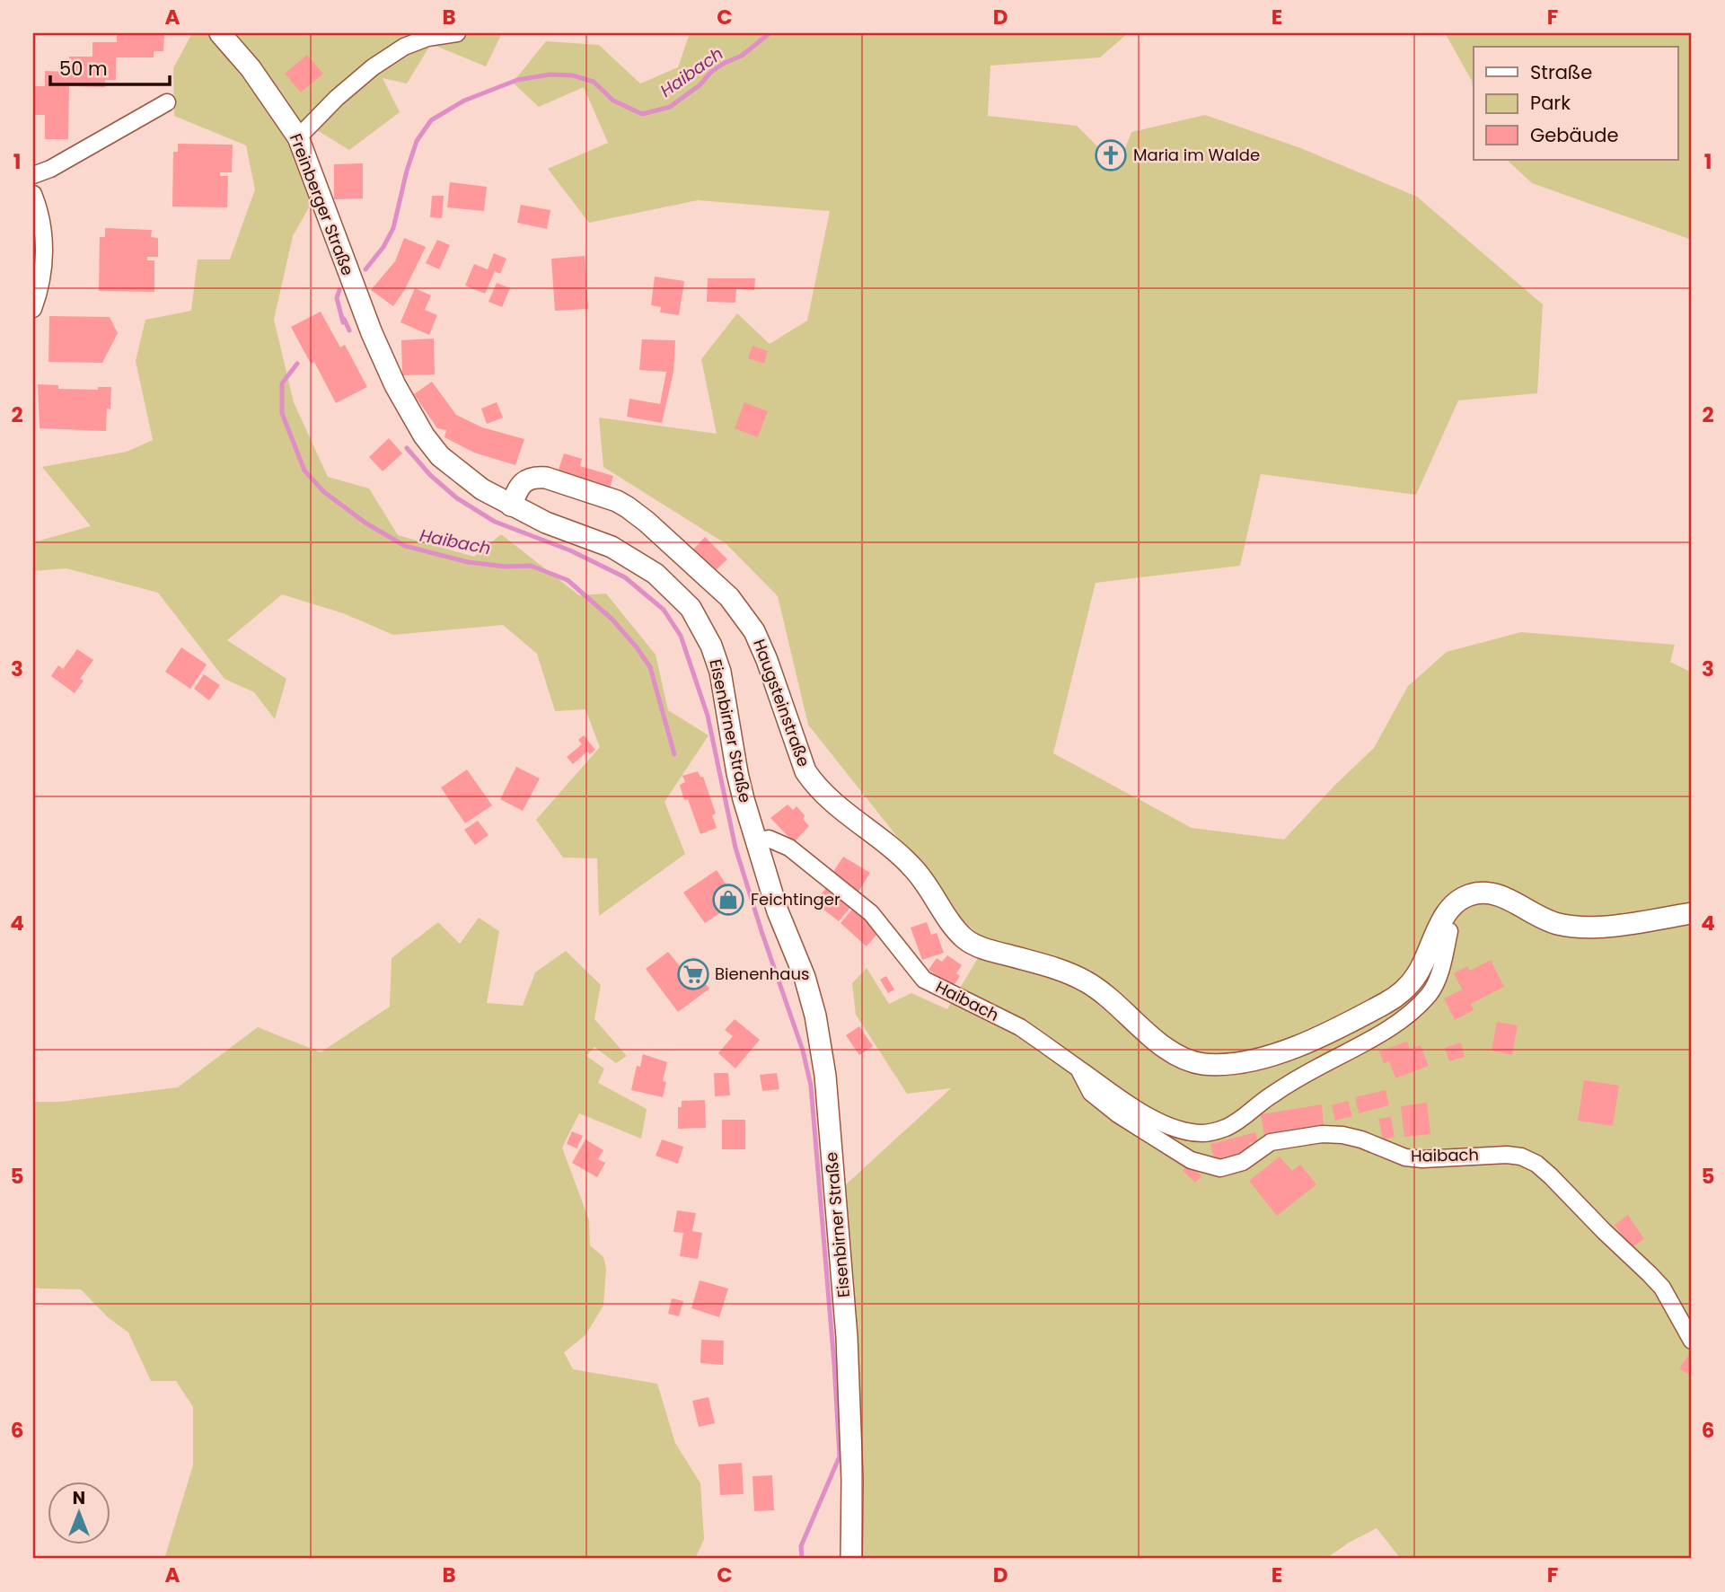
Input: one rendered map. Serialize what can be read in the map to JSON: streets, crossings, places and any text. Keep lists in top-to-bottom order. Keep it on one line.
{"streets":{"main road":["Freinberger Straße","Haugsteinstraße","Eisenbirner Straße"],"street":["Haibach"]},"crossings":[["Freinberger Straße","Eisenbirner Straße"],["Haugsteinstraße","Eisenbirner Straße"],["Eisenbirner Straße","Haibach"]],"water":["Haibach"],"places":{"church":["Maria im Walde"],"shop":["Feichtinger"],"supermarket":["Bienenhaus"]},"legend":["Straße","Park","Gebäude"],"scale_bar":"50 m","north":"top","grid":{"columns":["A","B","C","D","E","F"],"rows":["1","2","3","4","5","6"]}}
